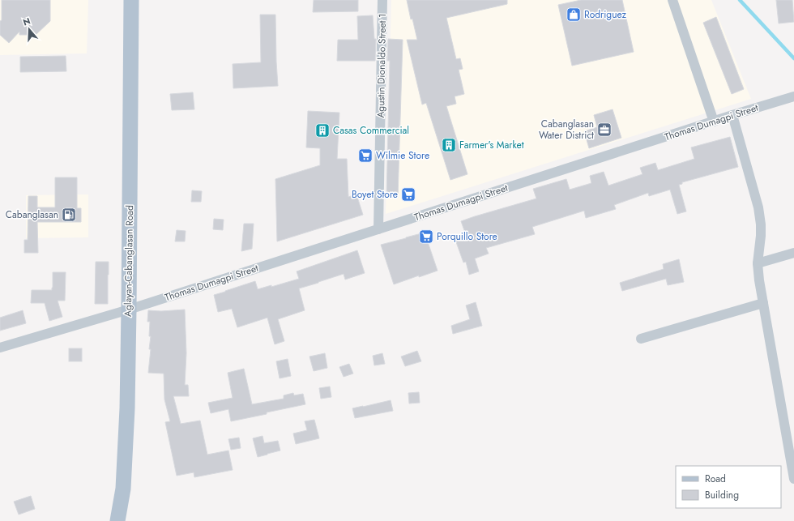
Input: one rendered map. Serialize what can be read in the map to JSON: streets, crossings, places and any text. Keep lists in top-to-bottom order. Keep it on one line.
{"streets":{"main road":["Aglayan-Cabanglasan Road"],"street":["Agustin Dionaldo Street 1","Thomas Dumagpi Street"]},"crossings":[["Agustin Dionaldo Street 1","Thomas Dumagpi Street"],["Thomas Dumagpi Street","Aglayan-Cabanglasan Road"]],"places":{"shop":["Rodriguez"],"office":["Cabanglasan Water District"],"building":["Casas Commercial","Farmer's Market"],"supermarket":["Wilmie Store","Boyet Store","Porquillo Store"],"fuel station":["Cabanglasan"]},"legend":["Road","Building"],"north":"top"}
